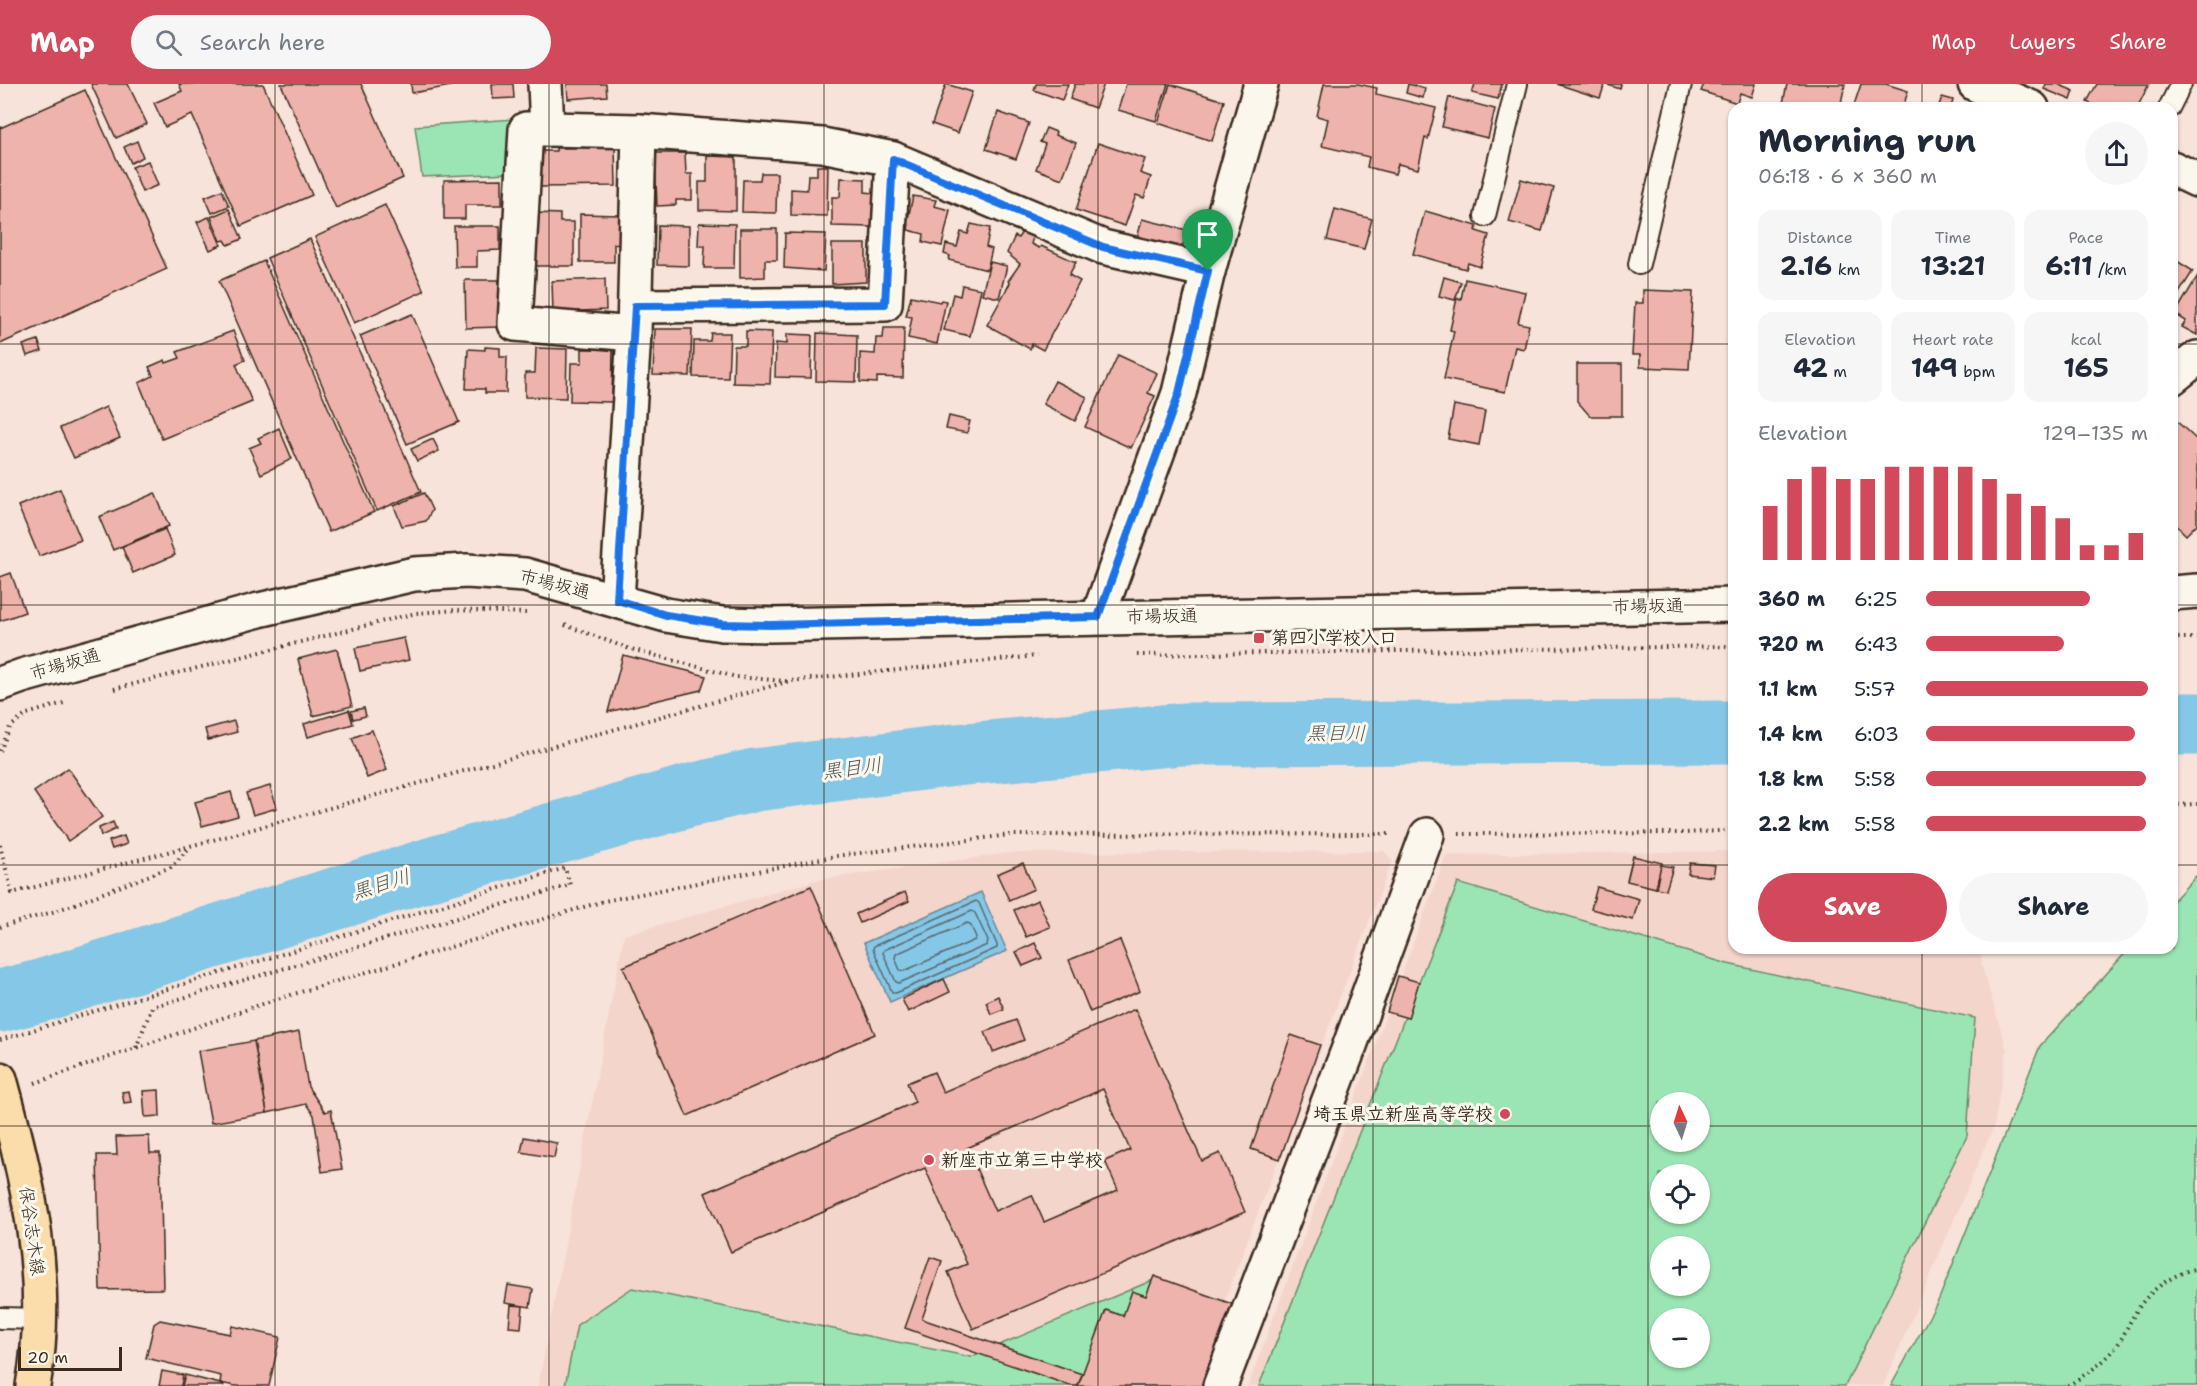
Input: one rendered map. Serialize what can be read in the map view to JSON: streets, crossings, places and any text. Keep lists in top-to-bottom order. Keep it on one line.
{"streets":{"main road":["保谷志木線"],"street":["市場坂通"]},"water":["黒目川"],"places":{"transit":["第四小学校入口"],"other":["埼玉県立新座高等学校","新座市立第三中学校"]},"scale_bar":"20 m","north":"top","page":{"header":"Map","search":"Search here","nav":["Map","Layers","Share"],"heading":["Morning run","06:18 · 6 × 360 m"],"stats":[["Distance","2.16 km"],["Time","13:21"],["Pace","6:11 /km"],["Elevation","42 m"],["Heart rate","149 bpm"],["kcal","165"]],"chart":["Elevation","129–135 m"],"list":[{"name":"360 m","note":"6:25"},{"name":"720 m","note":"6:43"},{"name":"1.1 km","note":"5:57"},{"name":"1.4 km","note":"6:03"},{"name":"1.8 km","note":"5:58"},{"name":"2.2 km","note":"5:58"}],"buttons":["Save","Share"],"map_buttons":["+","−"],"scale":"20 m"}}
